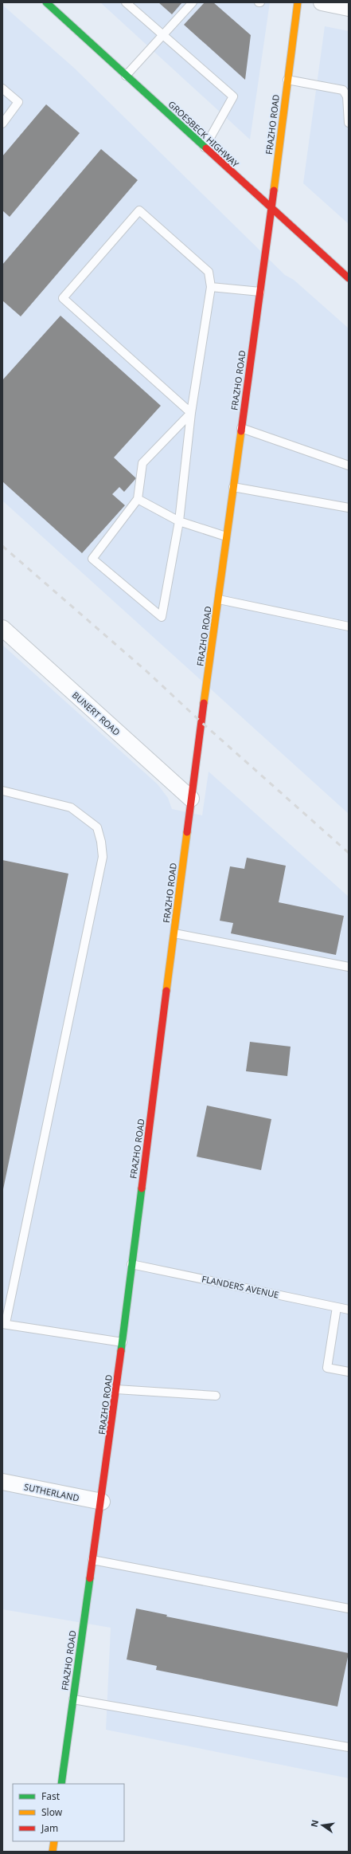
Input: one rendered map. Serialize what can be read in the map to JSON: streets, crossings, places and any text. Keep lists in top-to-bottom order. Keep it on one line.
{"streets":{"street":["FRAZHO ROAD","GROESBECK HIGHWAY","BUNERT ROAD","SUTHERLAND"],"lane":["FLANDERS AVENUE"]},"crossings":[["FRAZHO ROAD","GROESBECK HIGHWAY"],["FRAZHO ROAD","BUNERT ROAD"],["FRAZHO ROAD","FLANDERS AVENUE"],["FRAZHO ROAD","SUTHERLAND"]],"legend":["Fast","Slow","Jam"],"north":"left"}
